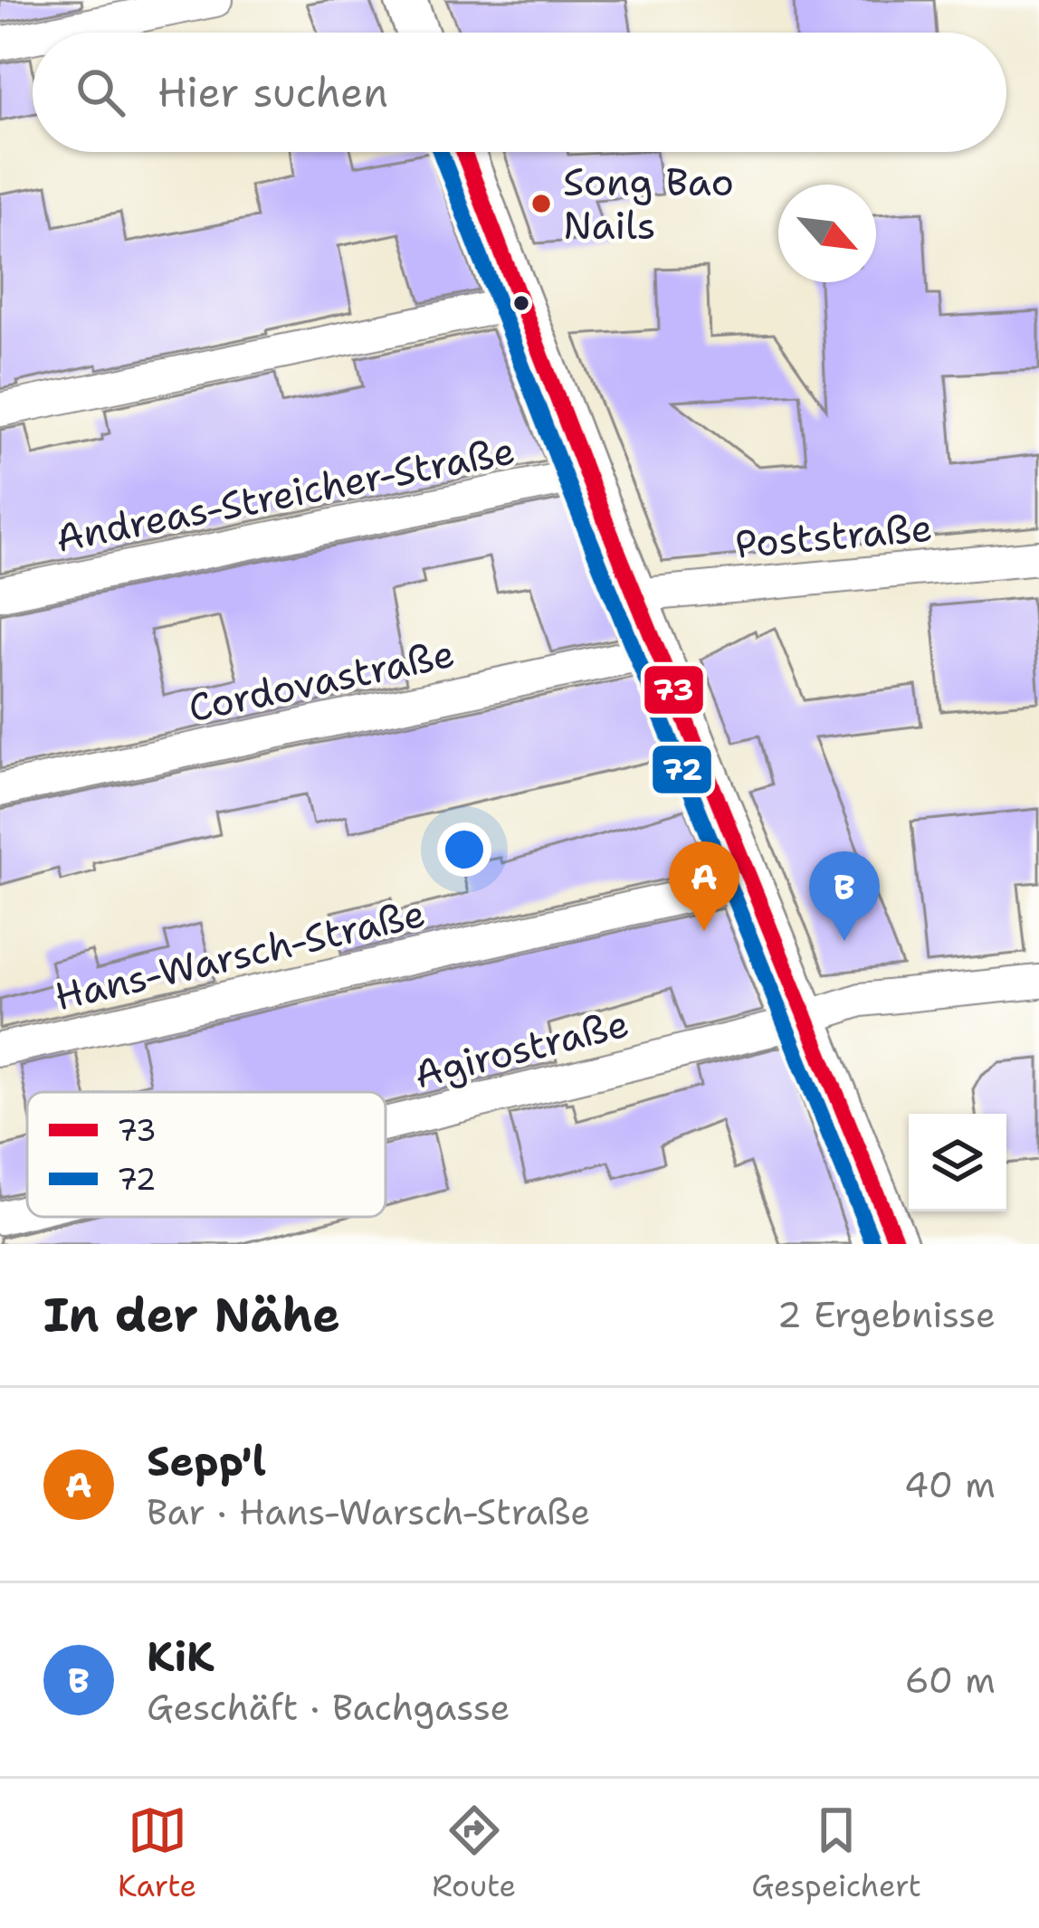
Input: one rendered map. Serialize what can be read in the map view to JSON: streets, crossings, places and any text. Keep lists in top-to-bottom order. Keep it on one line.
{"streets":{"street":["Andreas-Streicher-Straße","Poststraße","Cordovastraße","Hans-Warsch-Straße","Agirostraße"]},"places":["Song Bao Nails"],"lines":["transit line 73","transit line 72"],"legend":["73","72"],"north":"bottom right","page":{"search":"Hier suchen","pins":["A","B"],"heading":["In der Nähe","2 Ergebnisse"],"list":[{"mark":"A","name":"Sepp'l","note":"Bar · Hans-Warsch-Straße","value":"40 m"},{"mark":"B","name":"KiK","note":"Geschäft · Bachgasse","value":"60 m"}],"nav":["Karte","Route","Gespeichert"]}}
